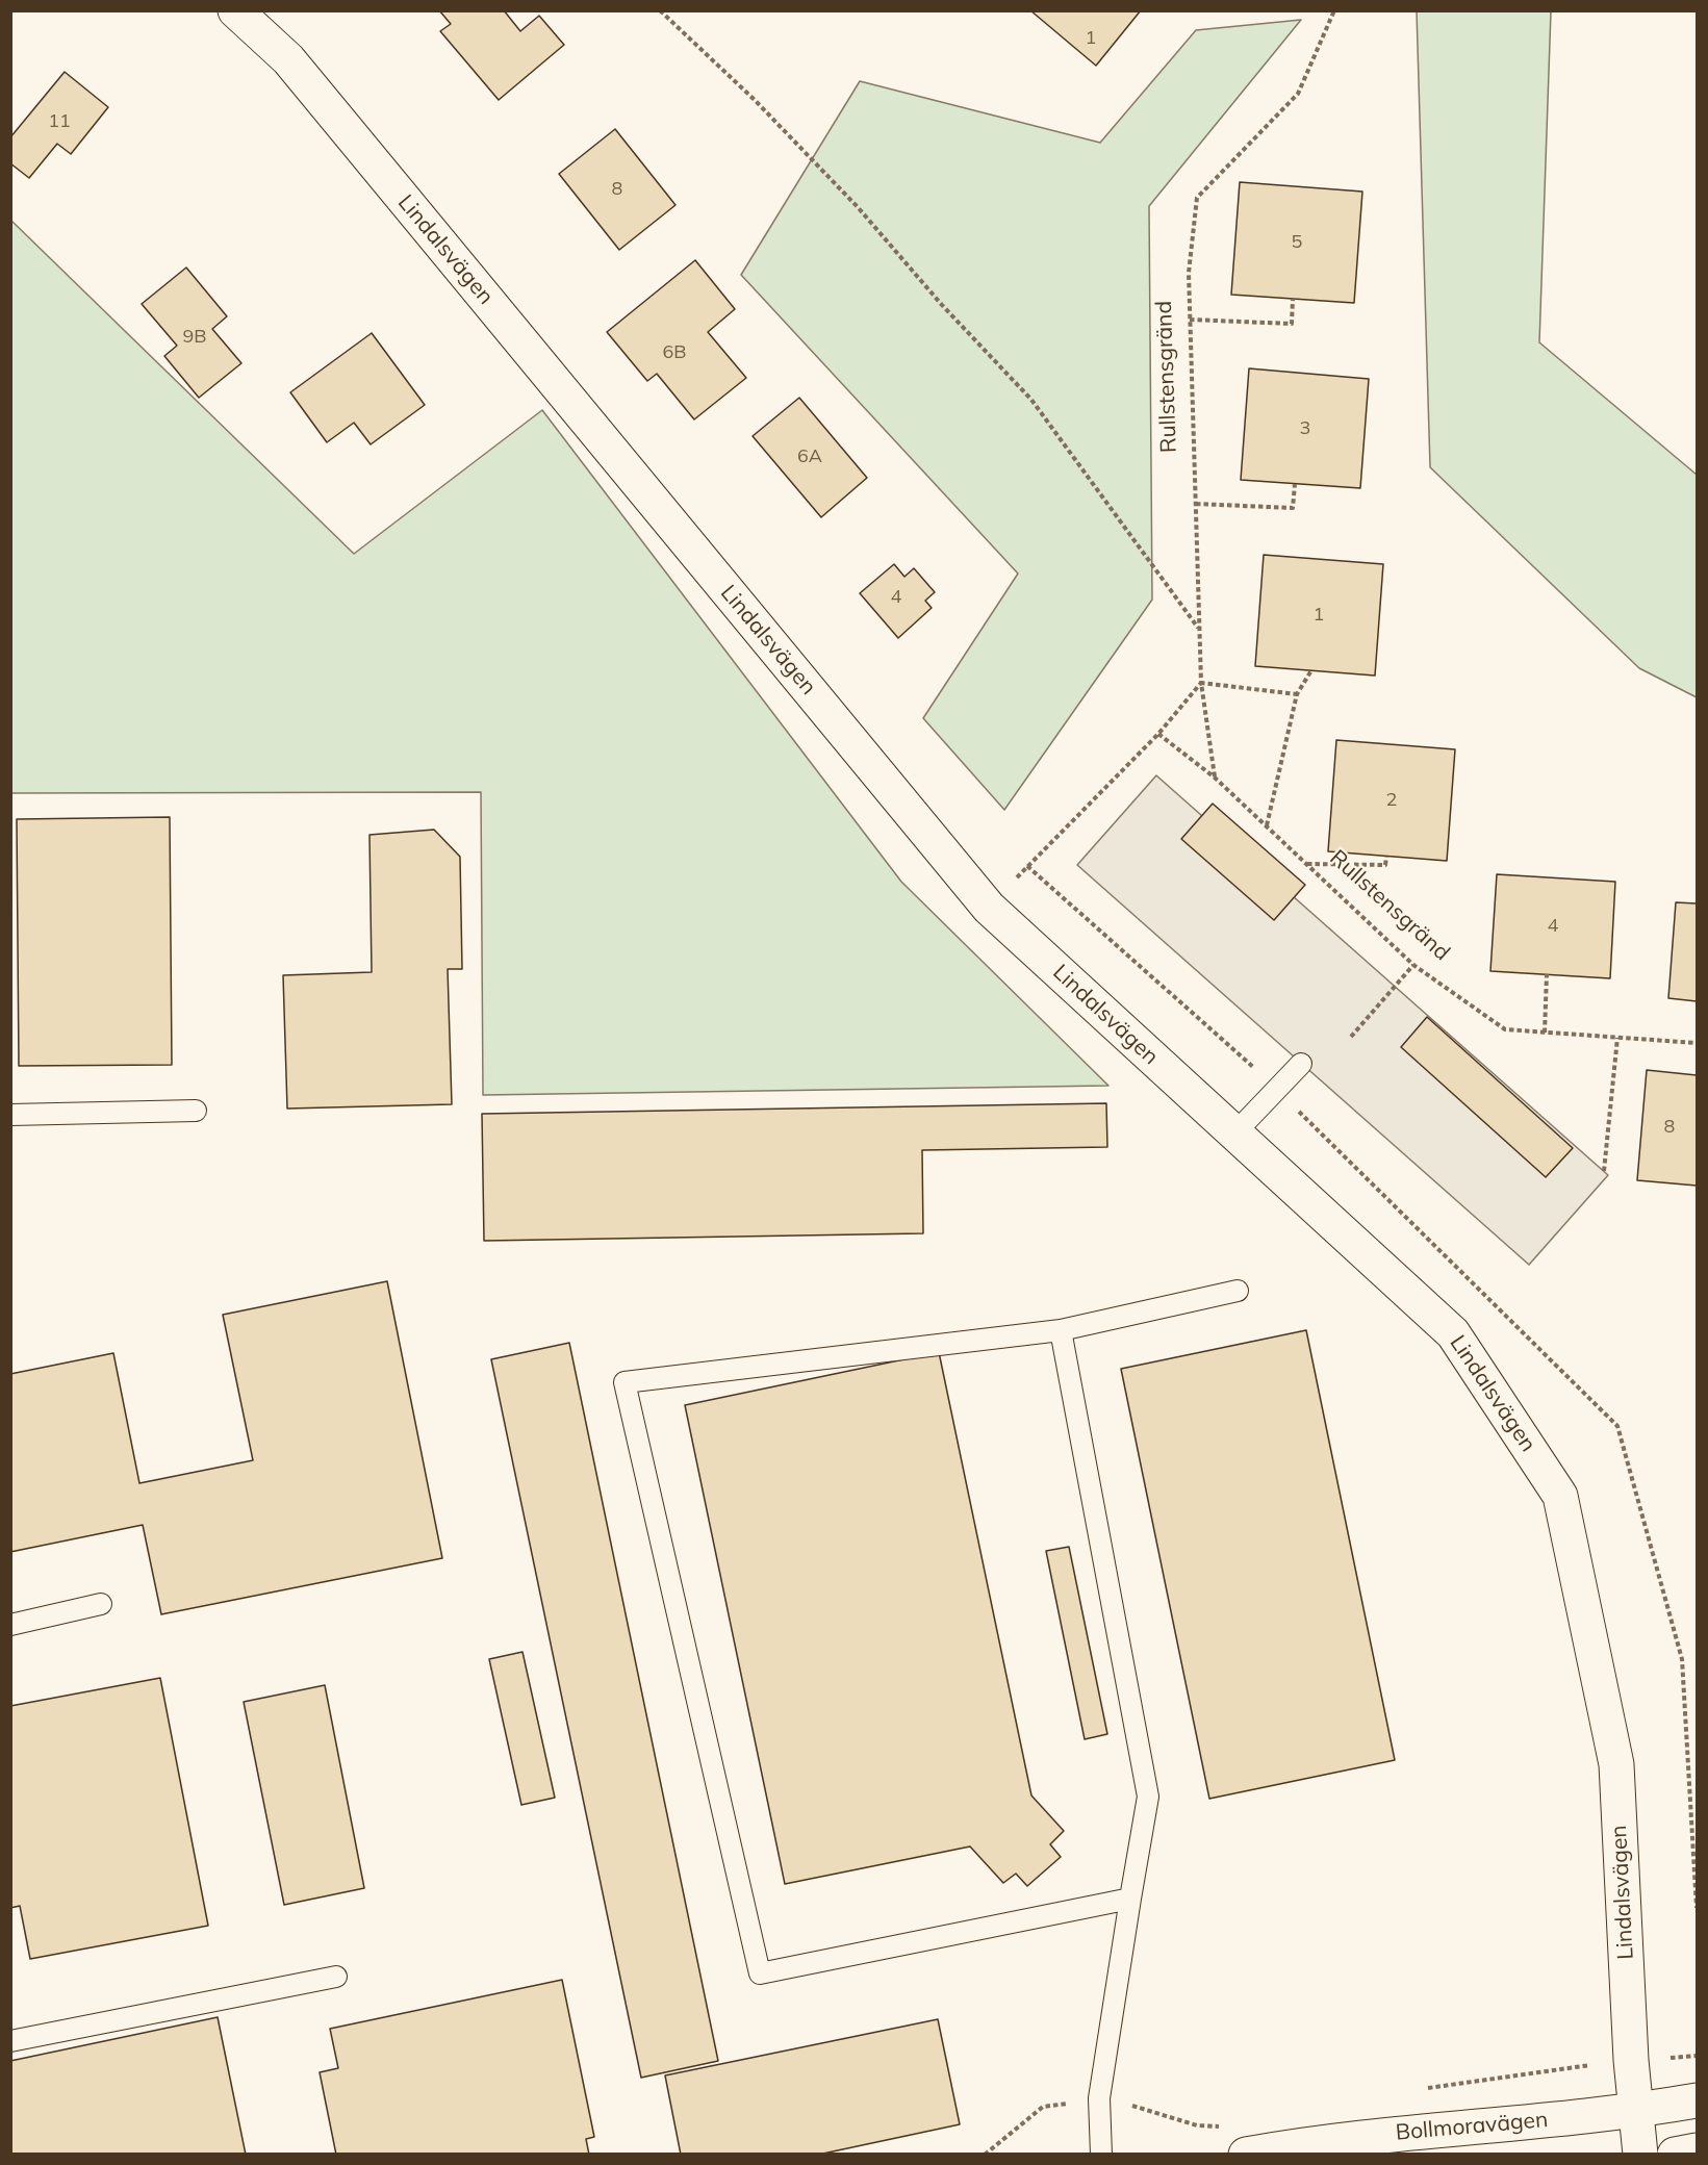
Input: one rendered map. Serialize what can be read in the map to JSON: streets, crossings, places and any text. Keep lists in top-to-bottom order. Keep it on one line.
{"streets":{"street":["Lindalsvägen","Bollmoravägen"],"path":["Rullstensgränd"]},"crossings":[["Lindalsvägen","Bollmoravägen"]],"house_numbers":["1","11","8","5","9B","6B","3","6A","4","1","2","4","8"]}
